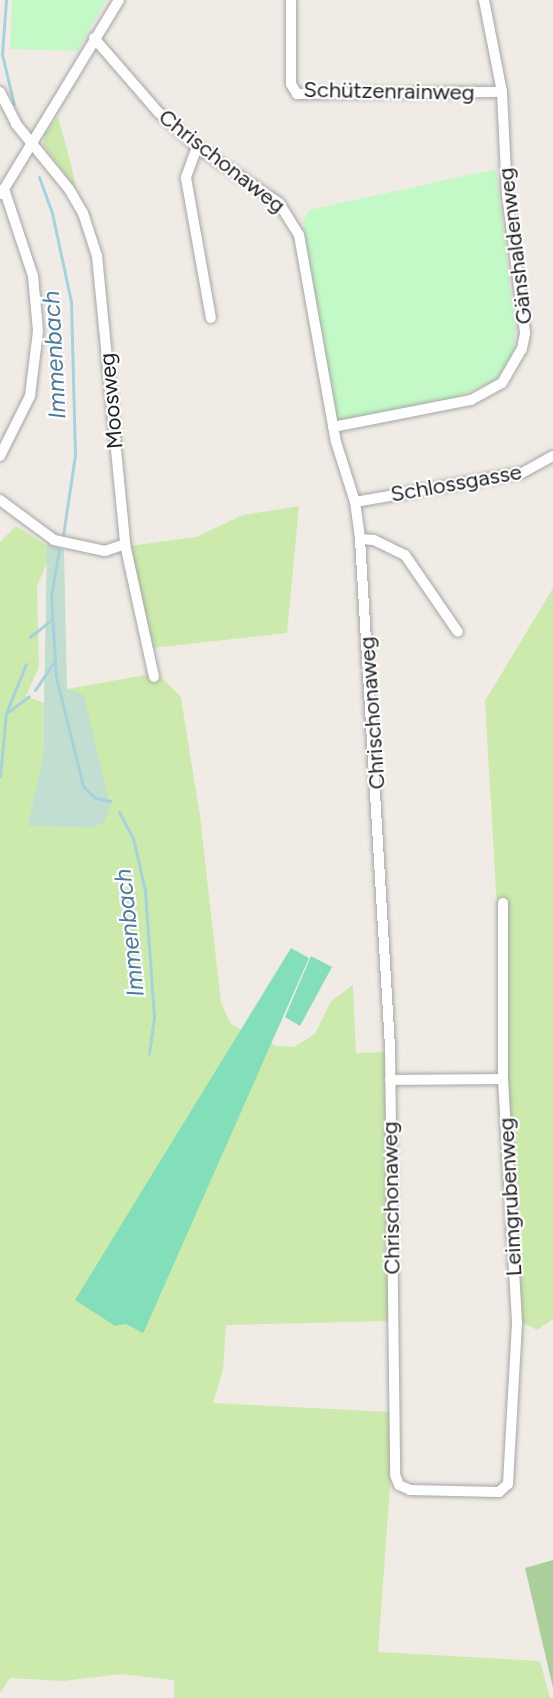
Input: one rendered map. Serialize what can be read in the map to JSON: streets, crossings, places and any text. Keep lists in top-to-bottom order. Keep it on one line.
{"streets":{"street":["Schützenrainweg","Chrischonaweg","Gänshaldenweg","Moosweg","Schlossgasse","Leimgrubenweg"]},"crossings":[["Schützenrainweg","Gänshaldenweg"],["Chrischonaweg","Gänshaldenweg"],["Chrischonaweg","Schlossgasse"],["Chrischonaweg","Leimgrubenweg"]],"water":["Immenbach"]}
